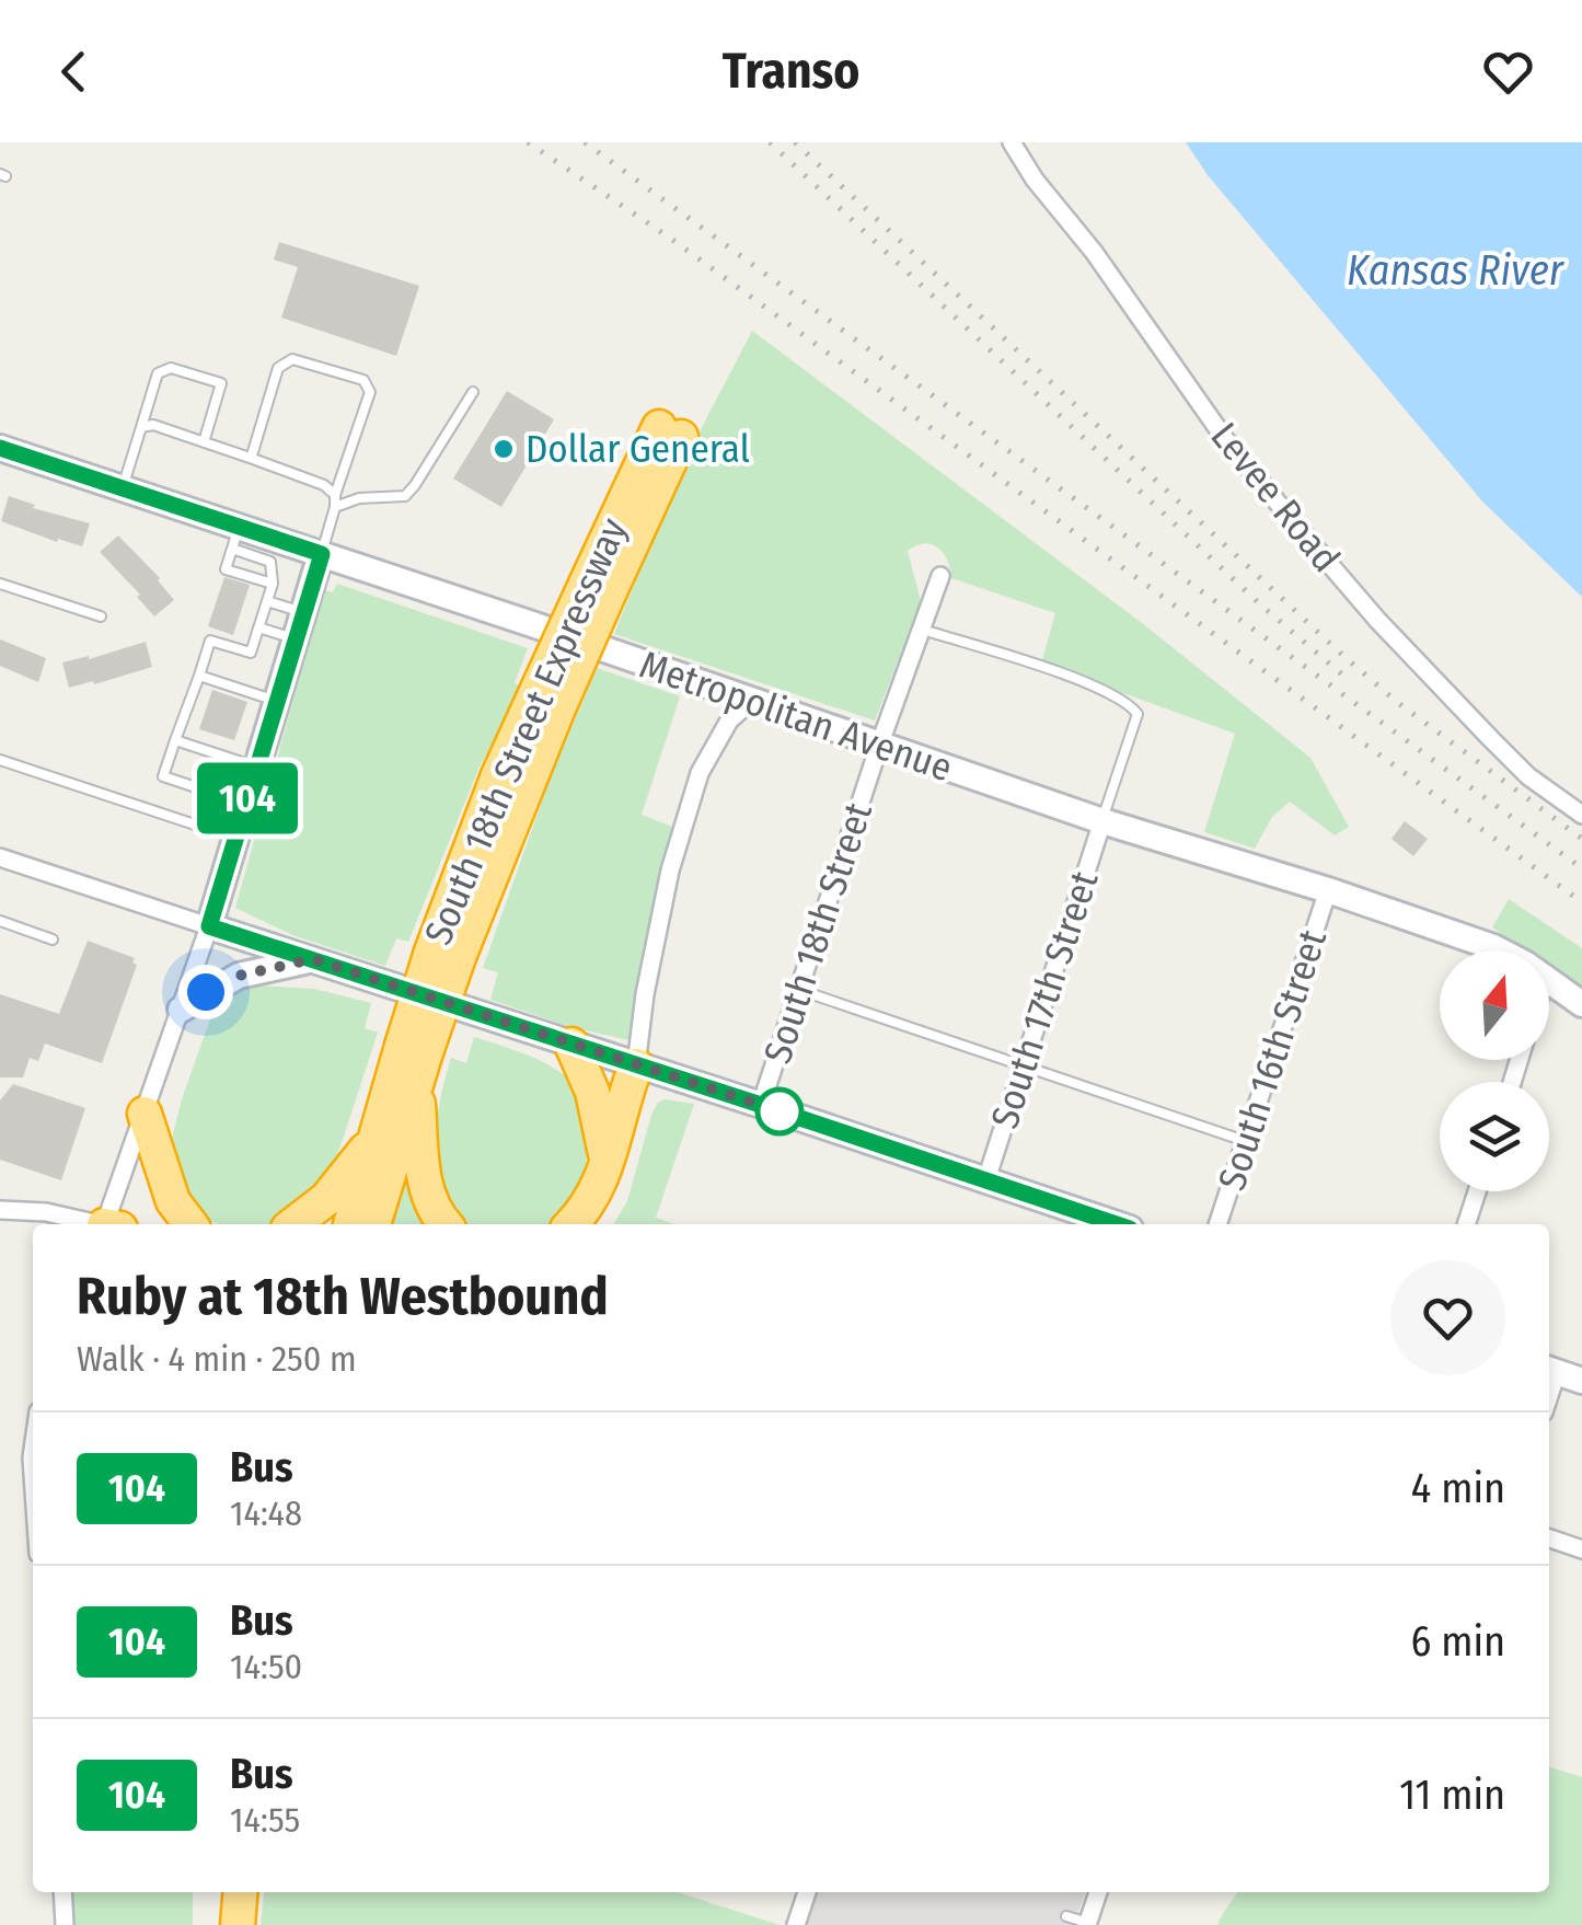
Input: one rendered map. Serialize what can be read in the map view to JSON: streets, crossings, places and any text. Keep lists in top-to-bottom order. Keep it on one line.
{"streets":{"highway":["South 18th Street Expressway"],"main road":["Metropolitan Avenue"],"street":["Levee Road","South 18th Street","South 17th Street","South 16th Street"]},"crossings":[["Metropolitan Avenue","South 18th Street"],["Metropolitan Avenue","South 17th Street"],["Metropolitan Avenue","South 16th Street"]],"water":["Kansas River"],"places":["Dollar General"],"lines":["bus line 104"],"north":"top","page":{"header":"Transo","on_map":"104","heading":["Ruby at 18th Westbound","Walk · 4 min · 250 m"],"list":[{"mark":"104","name":"Bus","note":"14:48","value":"4 min"},{"mark":"104","name":"Bus","note":"14:50","value":"6 min"},{"mark":"104","name":"Bus","note":"14:55","value":"11 min"}]}}
